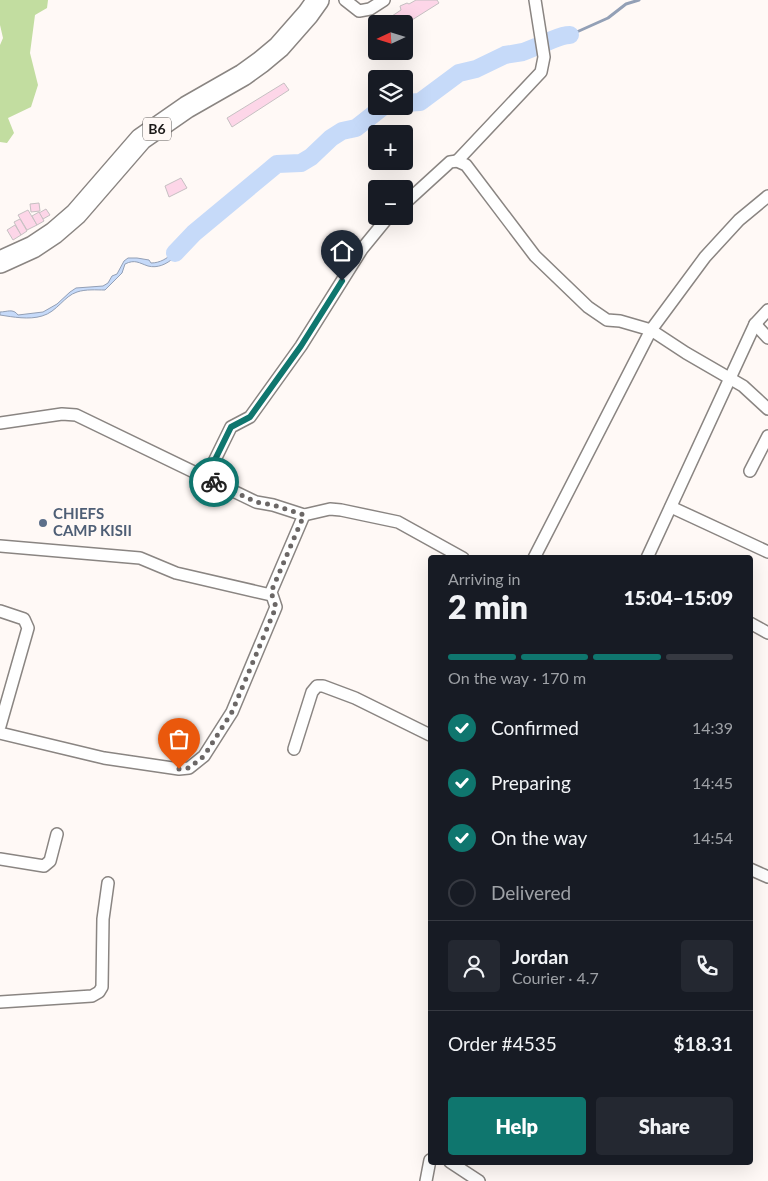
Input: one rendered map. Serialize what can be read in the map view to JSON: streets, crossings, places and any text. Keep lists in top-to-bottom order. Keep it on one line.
{"streets":{"highway":["B6"]},"places":["CHIEFS CAMP KISII"],"north":"left","page":{"map_buttons":["+","−"],"heading":["2 min","Arriving in","15:04–15:09"],"panel":["Jordan","Courier · 4.7","Order #4535","$18.31"],"bar":"On the way · 170 m","list":[["Confirmed","14:39"],["Preparing","14:45"],["On the way","14:54"],"Delivered"],"buttons":["Help","Share"]}}
